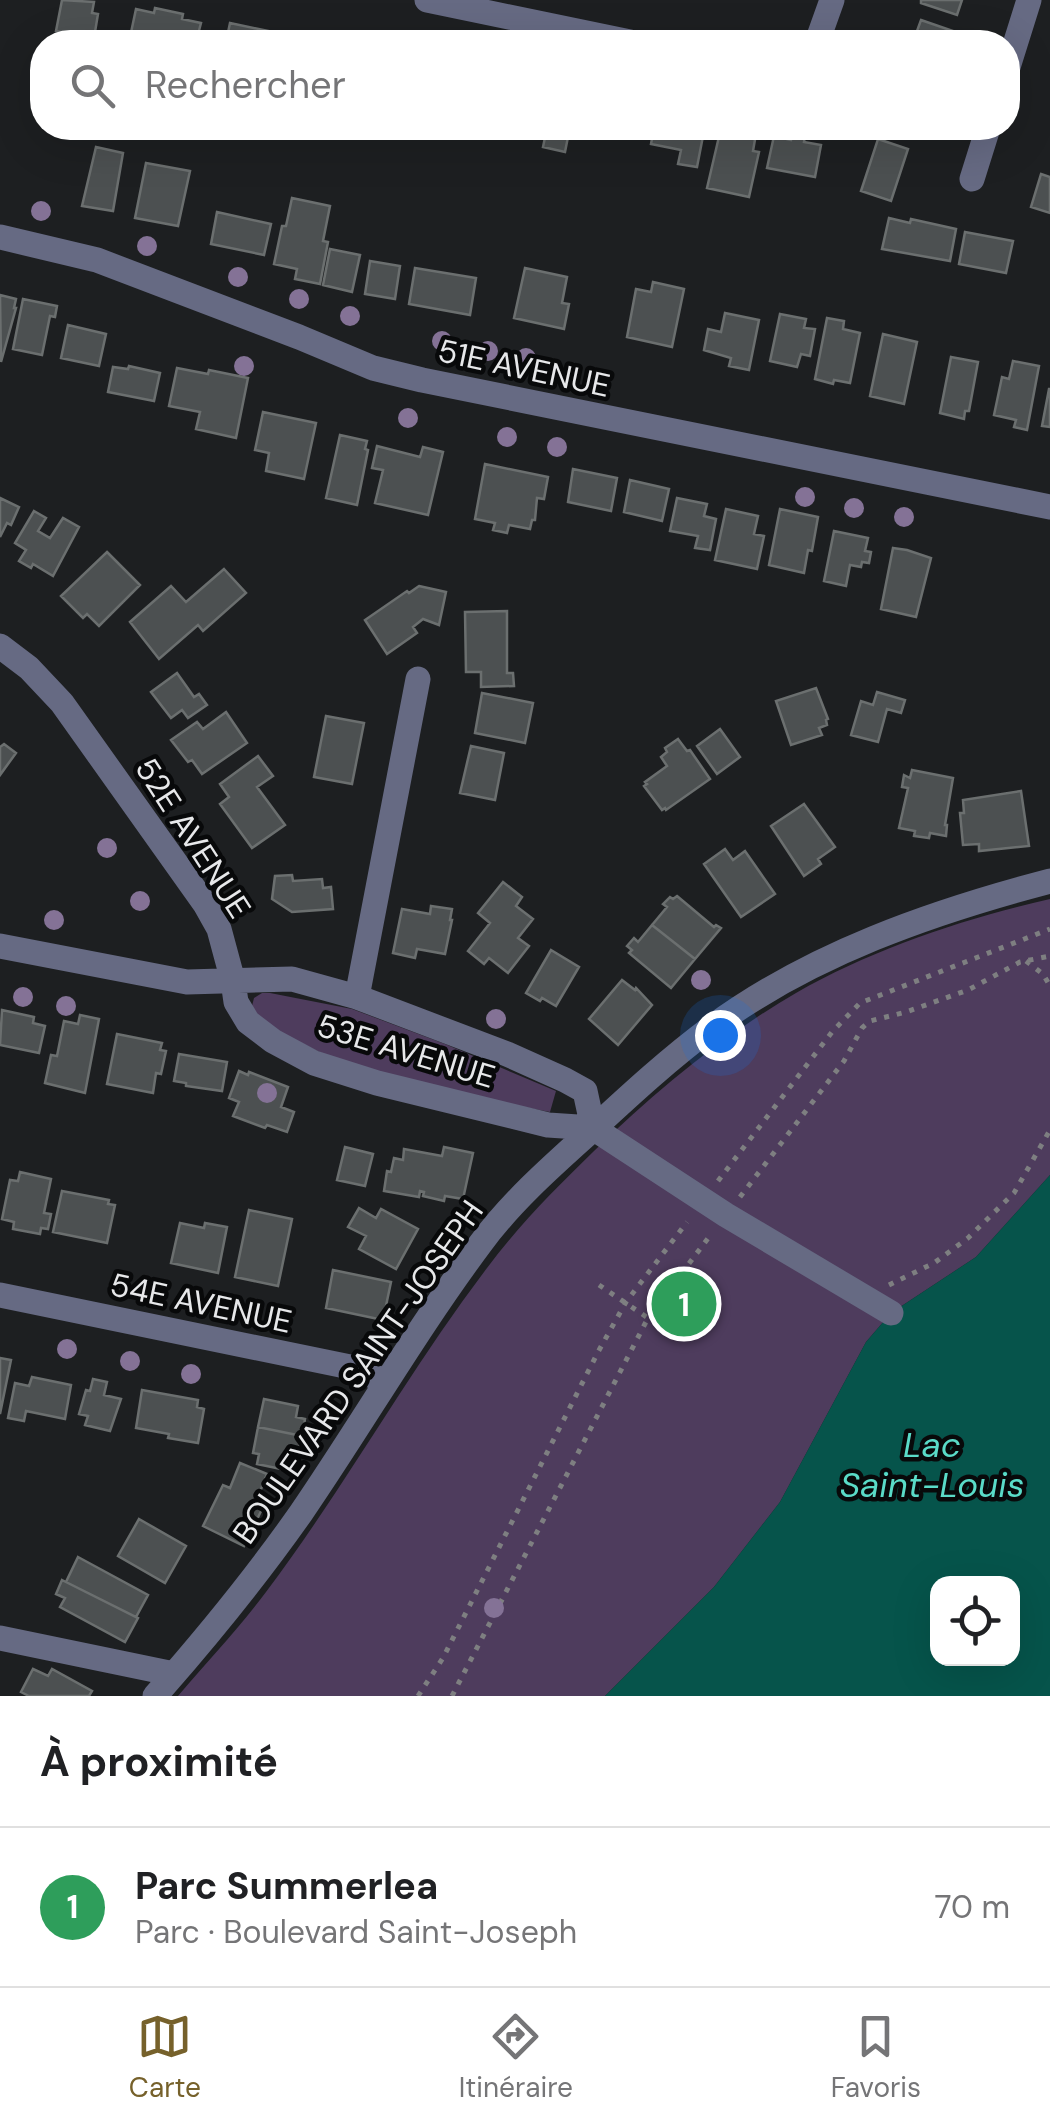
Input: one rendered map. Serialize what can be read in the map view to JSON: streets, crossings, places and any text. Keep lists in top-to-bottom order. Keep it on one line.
{"streets":{"street":["51E AVENUE","52E AVENUE","53E AVENUE","54E AVENUE","BOULEVARD SAINT-JOSEPH"]},"crossings":[["52E AVENUE","53E AVENUE"],["53E AVENUE","BOULEVARD SAINT-JOSEPH"],["54E AVENUE","BOULEVARD SAINT-JOSEPH"]],"water":["Lac Saint-Louis"],"page":{"search":"Rechercher","pins":"1","heading":"À proximité","list":[{"mark":"1","name":"Parc Summerlea","note":"Parc · Boulevard Saint-Joseph","value":"70 m"}],"nav":["Carte","Itinéraire","Favoris"]}}
